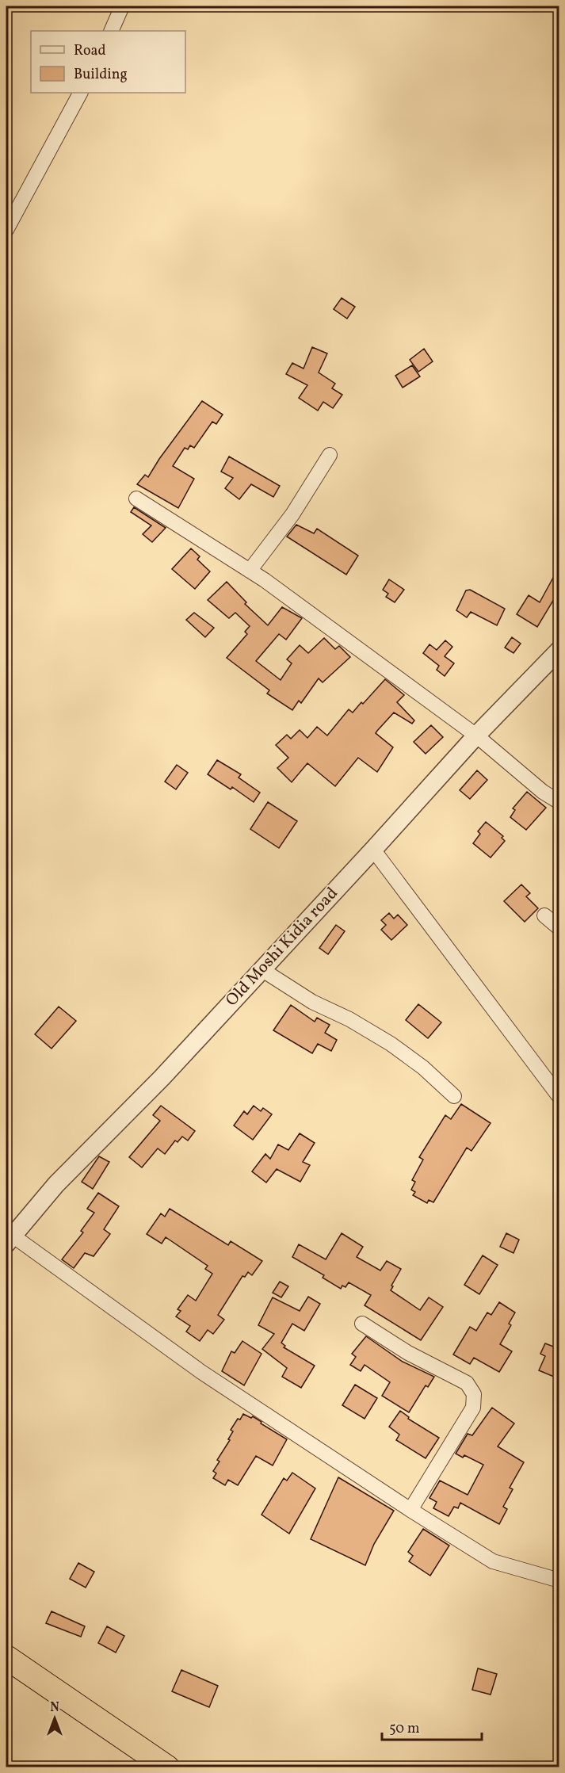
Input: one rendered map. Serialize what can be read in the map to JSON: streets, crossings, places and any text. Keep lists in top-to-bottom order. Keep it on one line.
{"streets":{"street":["Old Moshi Kidia road"]},"legend":["Road","Building"],"scale_bar":"50 m","north":"top"}
